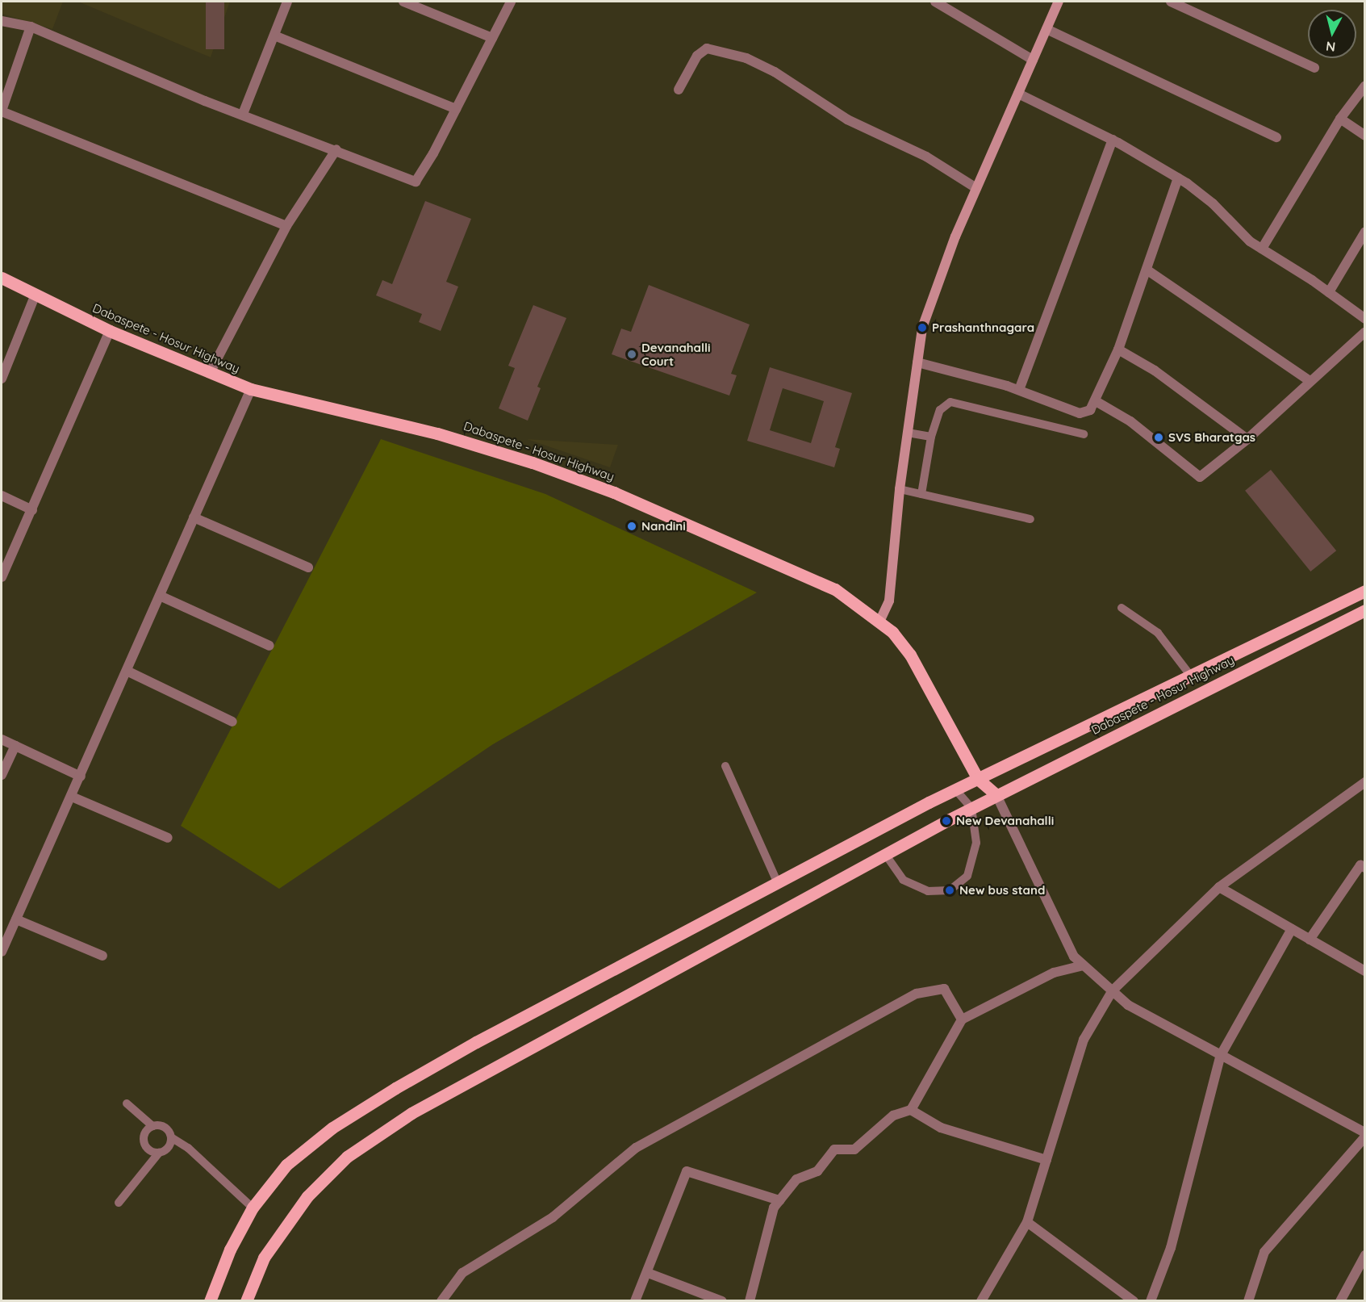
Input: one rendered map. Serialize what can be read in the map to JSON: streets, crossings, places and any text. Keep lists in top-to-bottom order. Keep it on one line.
{"streets":{"main road":["Dabaspete - Hosur Highway"]},"places":["Prashanthnagara","Devanahalli Court","SVS Bharatgas","Nandini","New Devanahalli","New bus stand"],"north":"bottom"}
